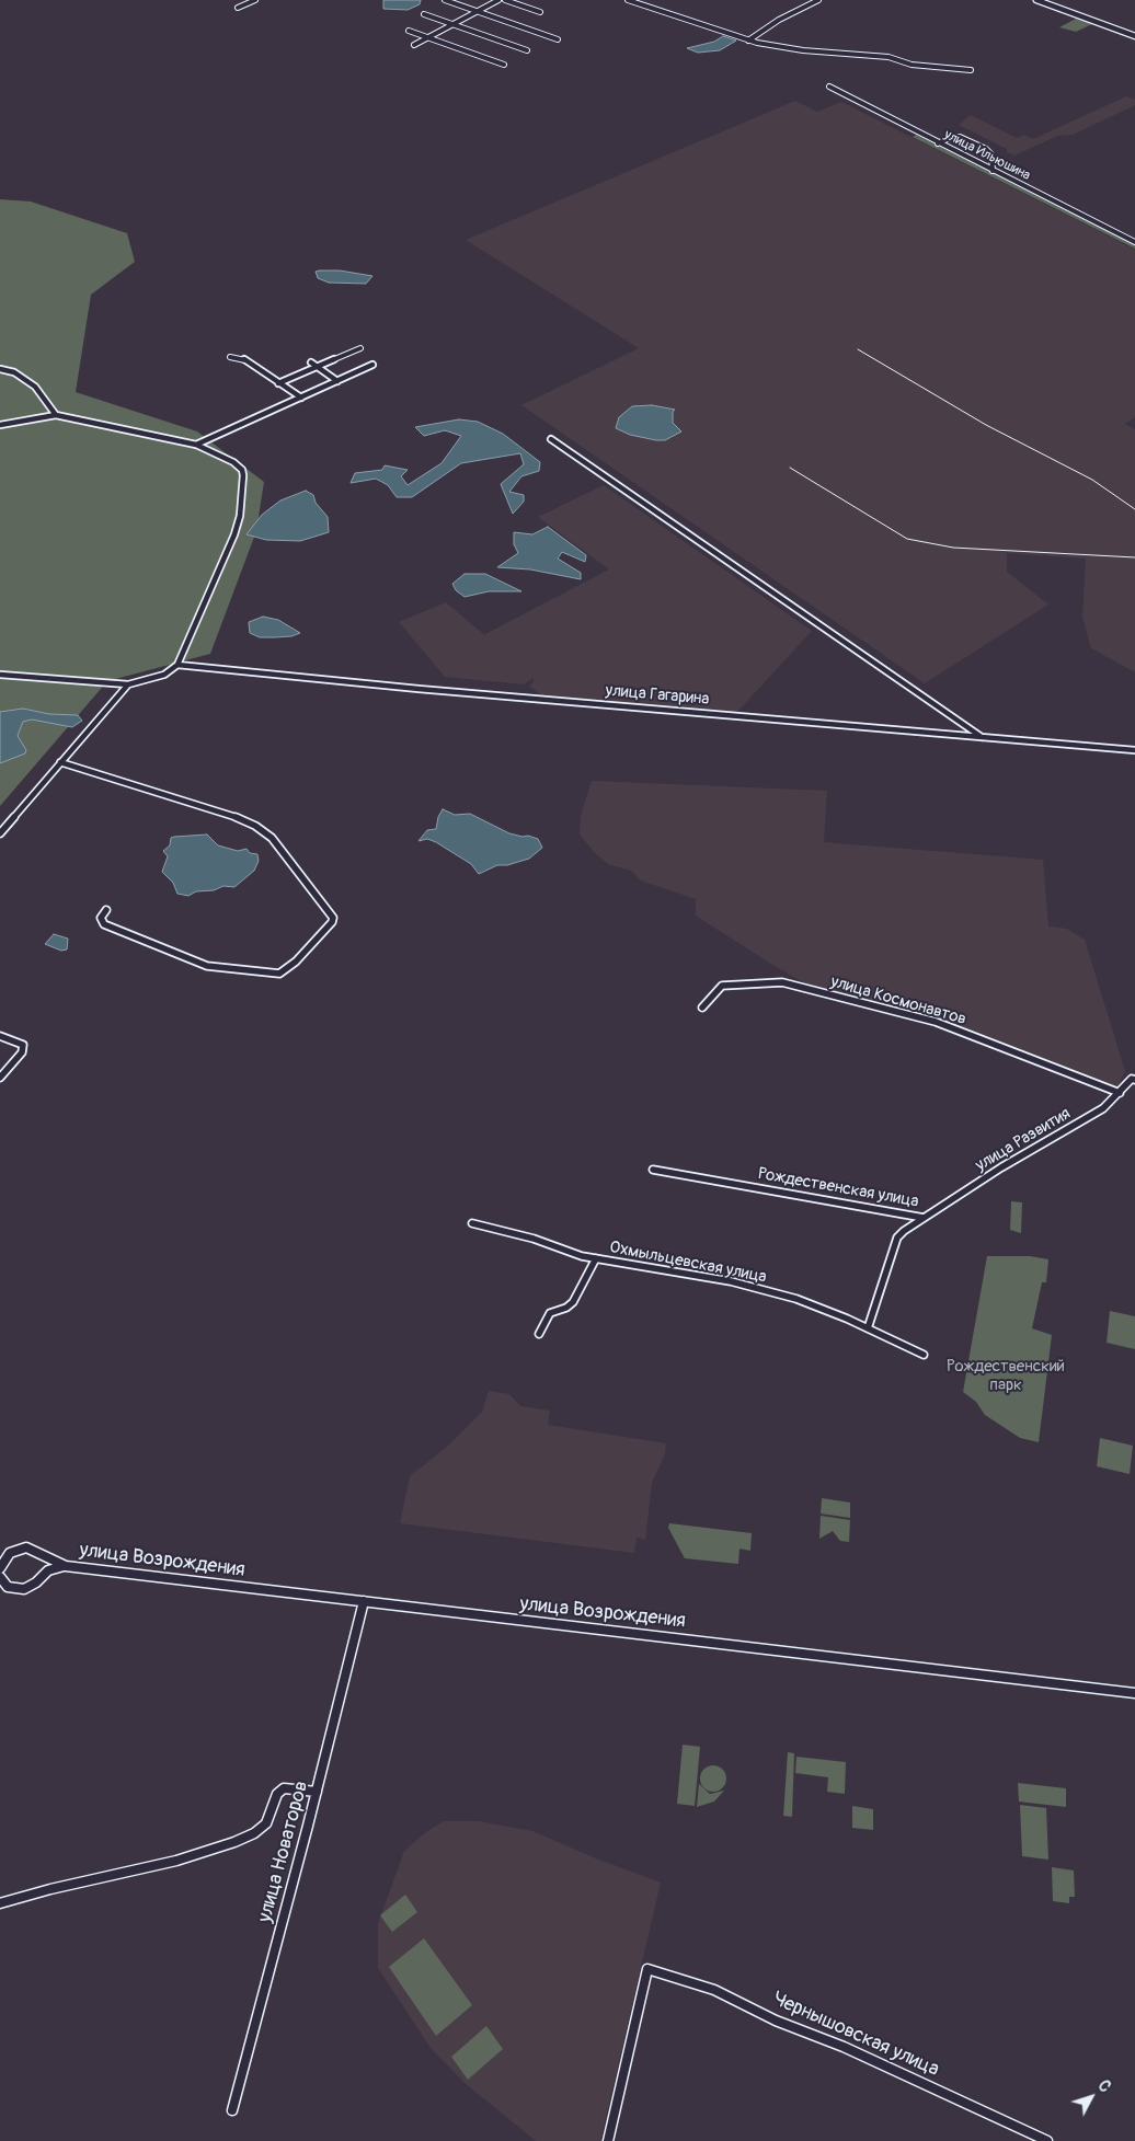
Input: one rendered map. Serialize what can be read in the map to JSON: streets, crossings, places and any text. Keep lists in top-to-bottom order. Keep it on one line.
{"streets":{"street":["улица Ильюшина","улица Гагарина","улица Космонавтов","улица Развития","Рождественская улица","Охмыльцевская улица","улица Возрождения","улица Новаторов","Чернышовская улица"]},"crossings":[["улица Космонавтов","улица Развития"],["улица Развития","Рождественская улица"],["Рождественская улица","Охмыльцевская улица"],["улица Возрождения","улица Новаторов"]],"parks":["Рождественский парк"],"north":"top right"}
